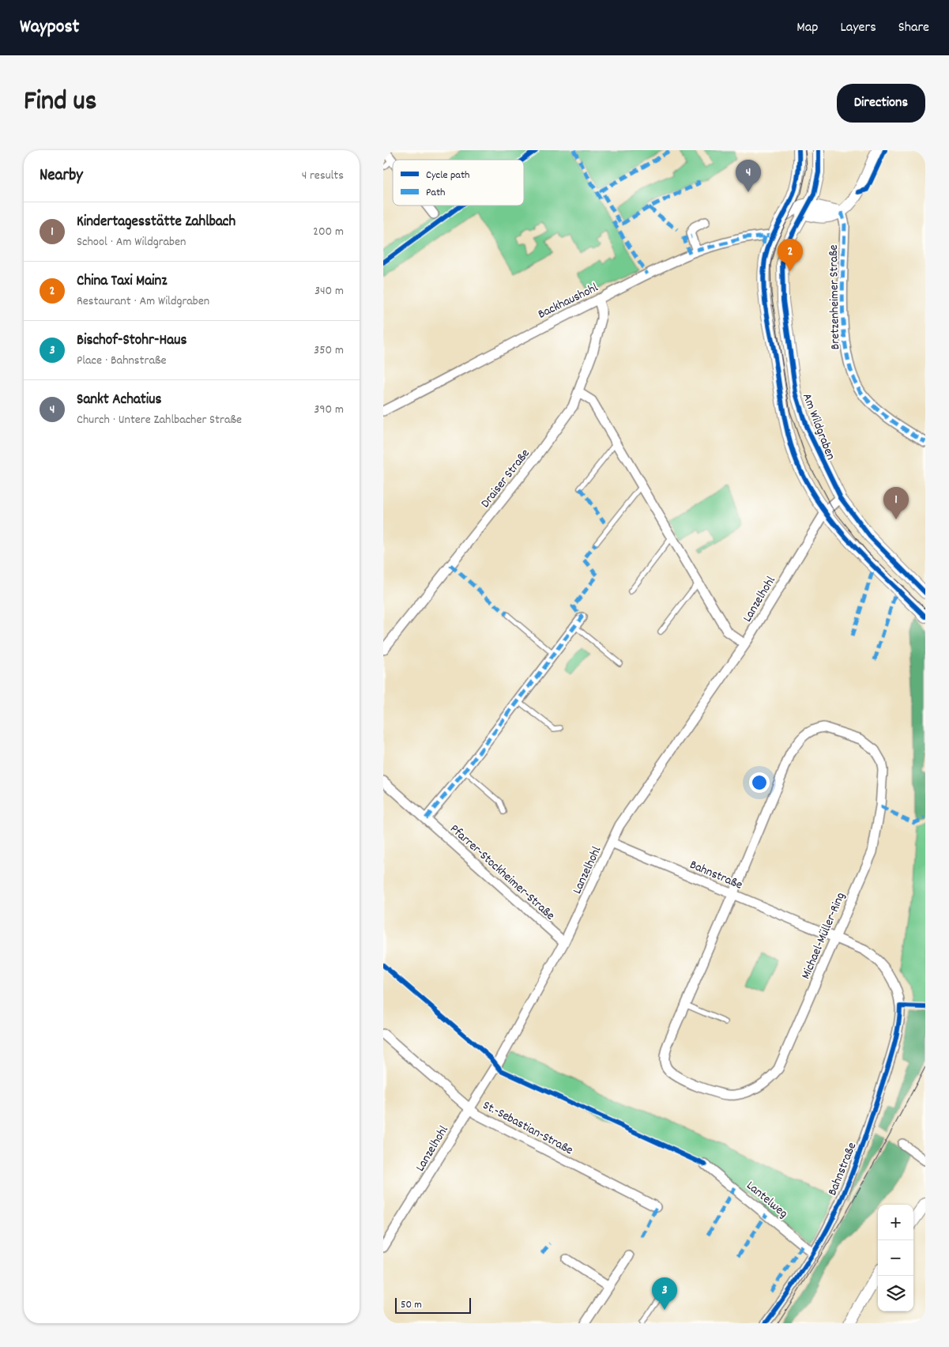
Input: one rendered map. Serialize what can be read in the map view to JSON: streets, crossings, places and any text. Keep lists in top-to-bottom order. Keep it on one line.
{"streets":{"street":["Bretzenheimer Straße","Backhaushohl","Am Wildgraben","Draiser Straße","Lanzelhohl","Pfarrer-Stockheimer-Straße","Bahnstraße","Michael-Müller-Ring","St.-Sebastian-Straße","Lantelweg"]},"crossings":[["Backhaushohl","Draiser Straße"],["Lanzelhohl","Pfarrer-Stockheimer-Straße"],["Lanzelhohl","Bahnstraße"],["Lanzelhohl","St.-Sebastian-Straße"],["Bahnstraße","Michael-Müller-Ring"],["Bahnstraße","Lantelweg"]],"legend":["Cycle path","Path"],"scale_bar":"50 m","page":{"header":"Waypost","nav":["Map","Layers","Share"],"title":"Find us","buttons":"Directions","heading":["Nearby","4 results"],"pins":["4","2","1","3"],"list":[{"mark":"1","name":"Kindertagesstätte Zahlbach","note":"School · Am Wildgraben","value":"200 m"},{"mark":"2","name":"China Taxi Mainz","note":"Restaurant · Am Wildgraben","value":"340 m"},{"mark":"3","name":"Bischof-Stohr-Haus","note":"Place · Bahnstraße","value":"350 m"},{"mark":"4","name":"Sankt Achatius","note":"Church · Untere Zahlbacher Straße","value":"390 m"}],"map_buttons":["+","−"],"scale":"50 m"}}
